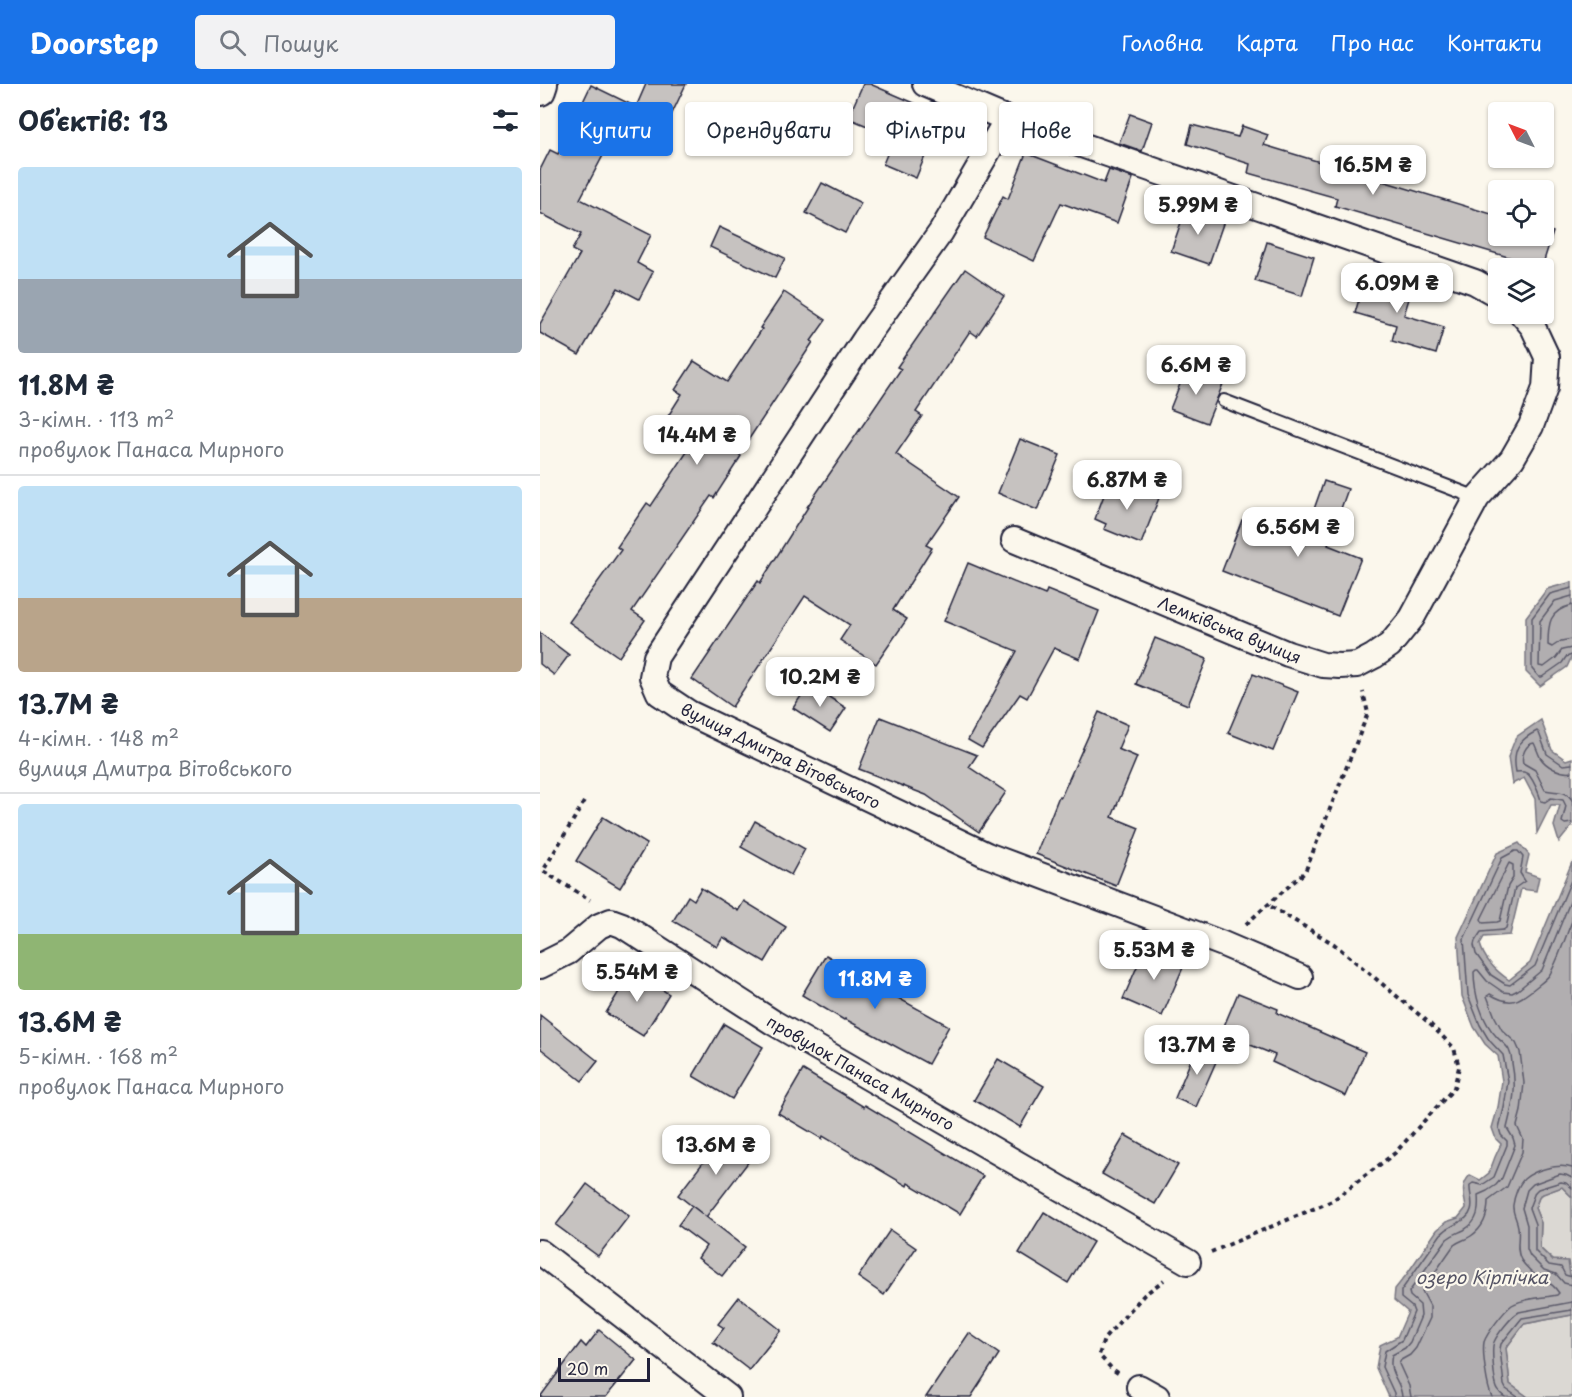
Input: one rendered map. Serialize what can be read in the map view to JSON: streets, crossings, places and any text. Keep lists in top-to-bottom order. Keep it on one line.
{"streets":{"street":["Лемківська вулиця","вулиця Дмитра Вітовського","провулок Панаса Мирного"]},"water":["озеро Кірпічка"],"scale_bar":"20 m","north":"top left","page":{"header":"Doorstep","search":"Пошук","nav":["Головна","Карта","Про нас","Контакти"],"heading":"Об’єктів: 13","chip":["Купити","Орендувати","Фільтри","Нове"],"price":["16.5M ₴","5.99M ₴","6.09M ₴","6.6M ₴","14.4M ₴","6.87M ₴","6.56M ₴","10.2M ₴","5.53M ₴","5.54M ₴","11.8M ₴","13.7M ₴","13.6M ₴"],"list":[{"name":"11.8M ₴","note":"3-кімн. · 113 m² · провулок Панаса Мирного"},{"name":"13.7M ₴","note":"4-кімн. · 148 m² · вулиця Дмитра Вітовського"},{"name":"13.6M ₴","note":"5-кімн. · 168 m² · провулок Панаса Мирного"}],"scale":"20 m"}}
